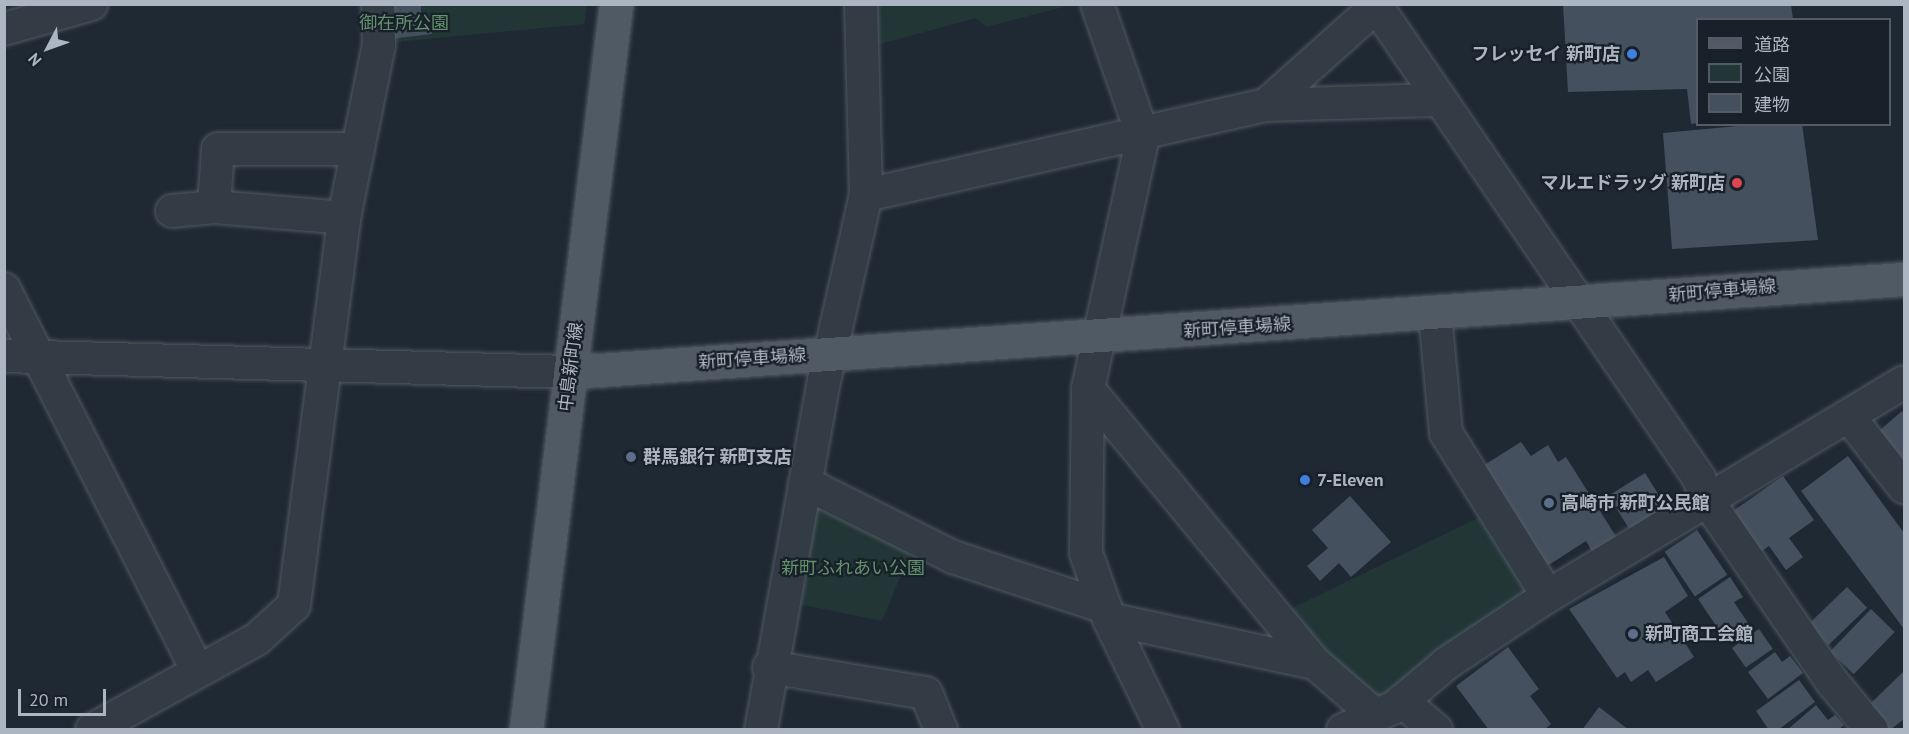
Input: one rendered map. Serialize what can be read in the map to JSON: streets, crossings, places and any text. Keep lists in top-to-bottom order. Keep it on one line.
{"streets":{"main road":["新町停車場線","中島新町線"]},"crossings":[["新町停車場線","中島新町線"]],"parks":["御在所公園","新町ふれあい公園"],"places":["フレッセイ 新町店","マルエドラッグ 新町店","群馬銀行 新町支店","7-Eleven","高崎市 新町公民館","新町商工会館"],"legend":["道路","公園","建物"],"scale_bar":"20 m","north":"bottom left"}
